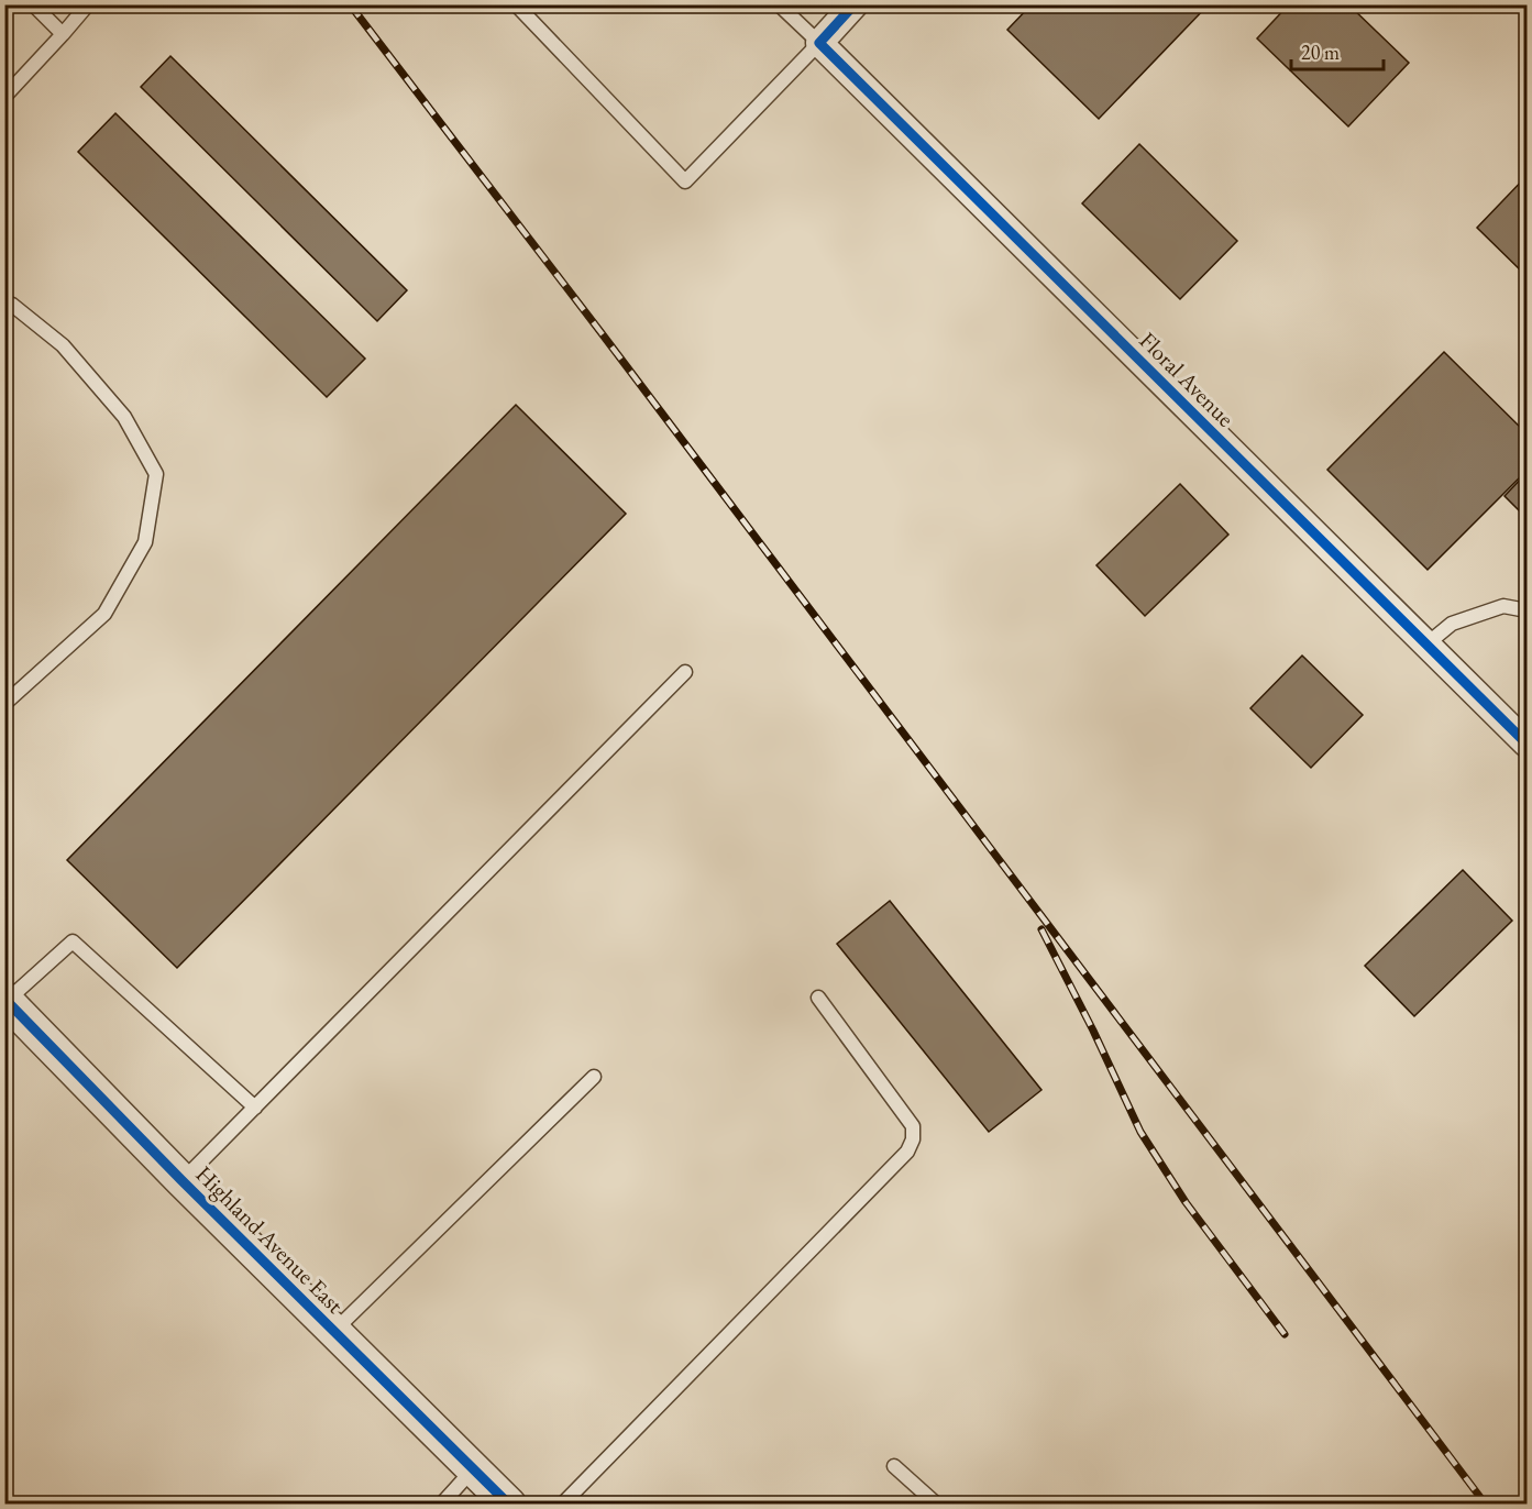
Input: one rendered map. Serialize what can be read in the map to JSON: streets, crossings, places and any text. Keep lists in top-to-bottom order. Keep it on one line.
{"streets":{"street":["Floral Avenue","Highland Avenue East"]},"scale_bar":"20 m"}
